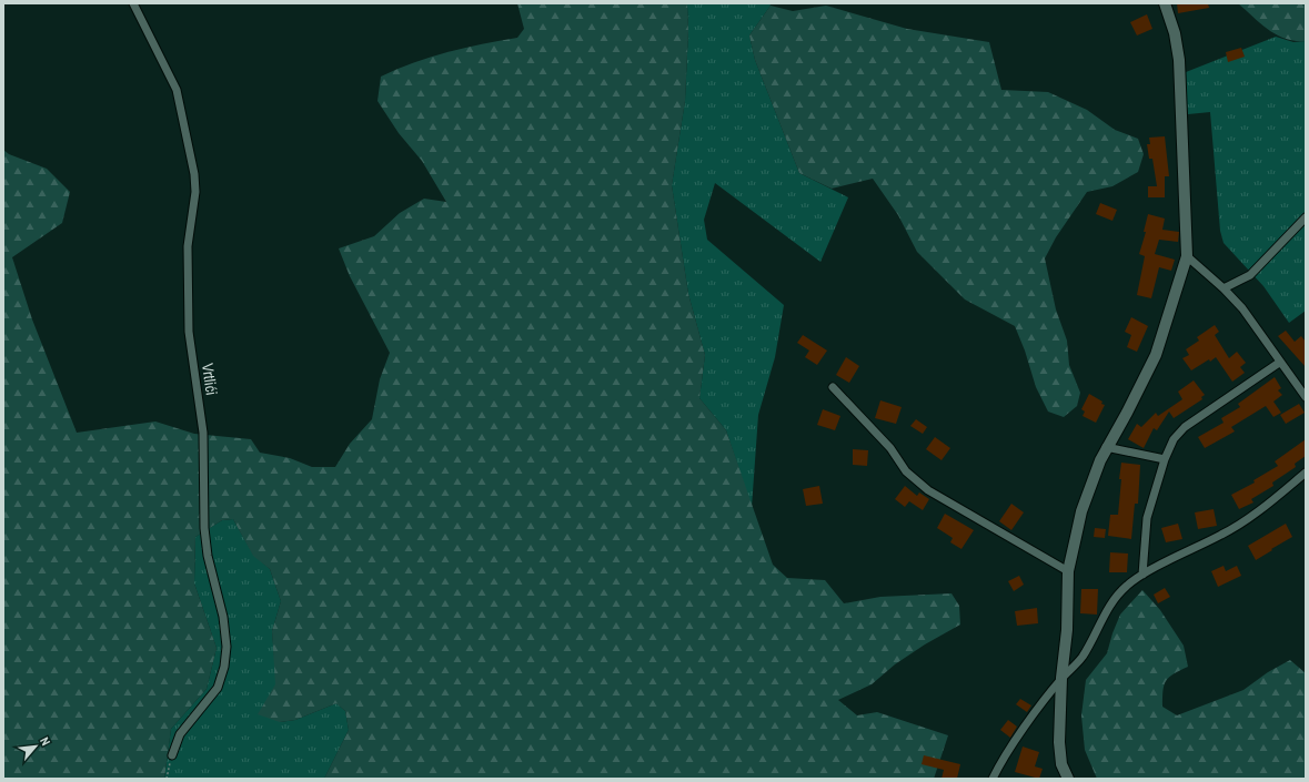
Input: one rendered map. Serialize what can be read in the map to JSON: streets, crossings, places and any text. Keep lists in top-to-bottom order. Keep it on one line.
{"streets":{"street":["Vrtlići"]},"north":"top right"}
